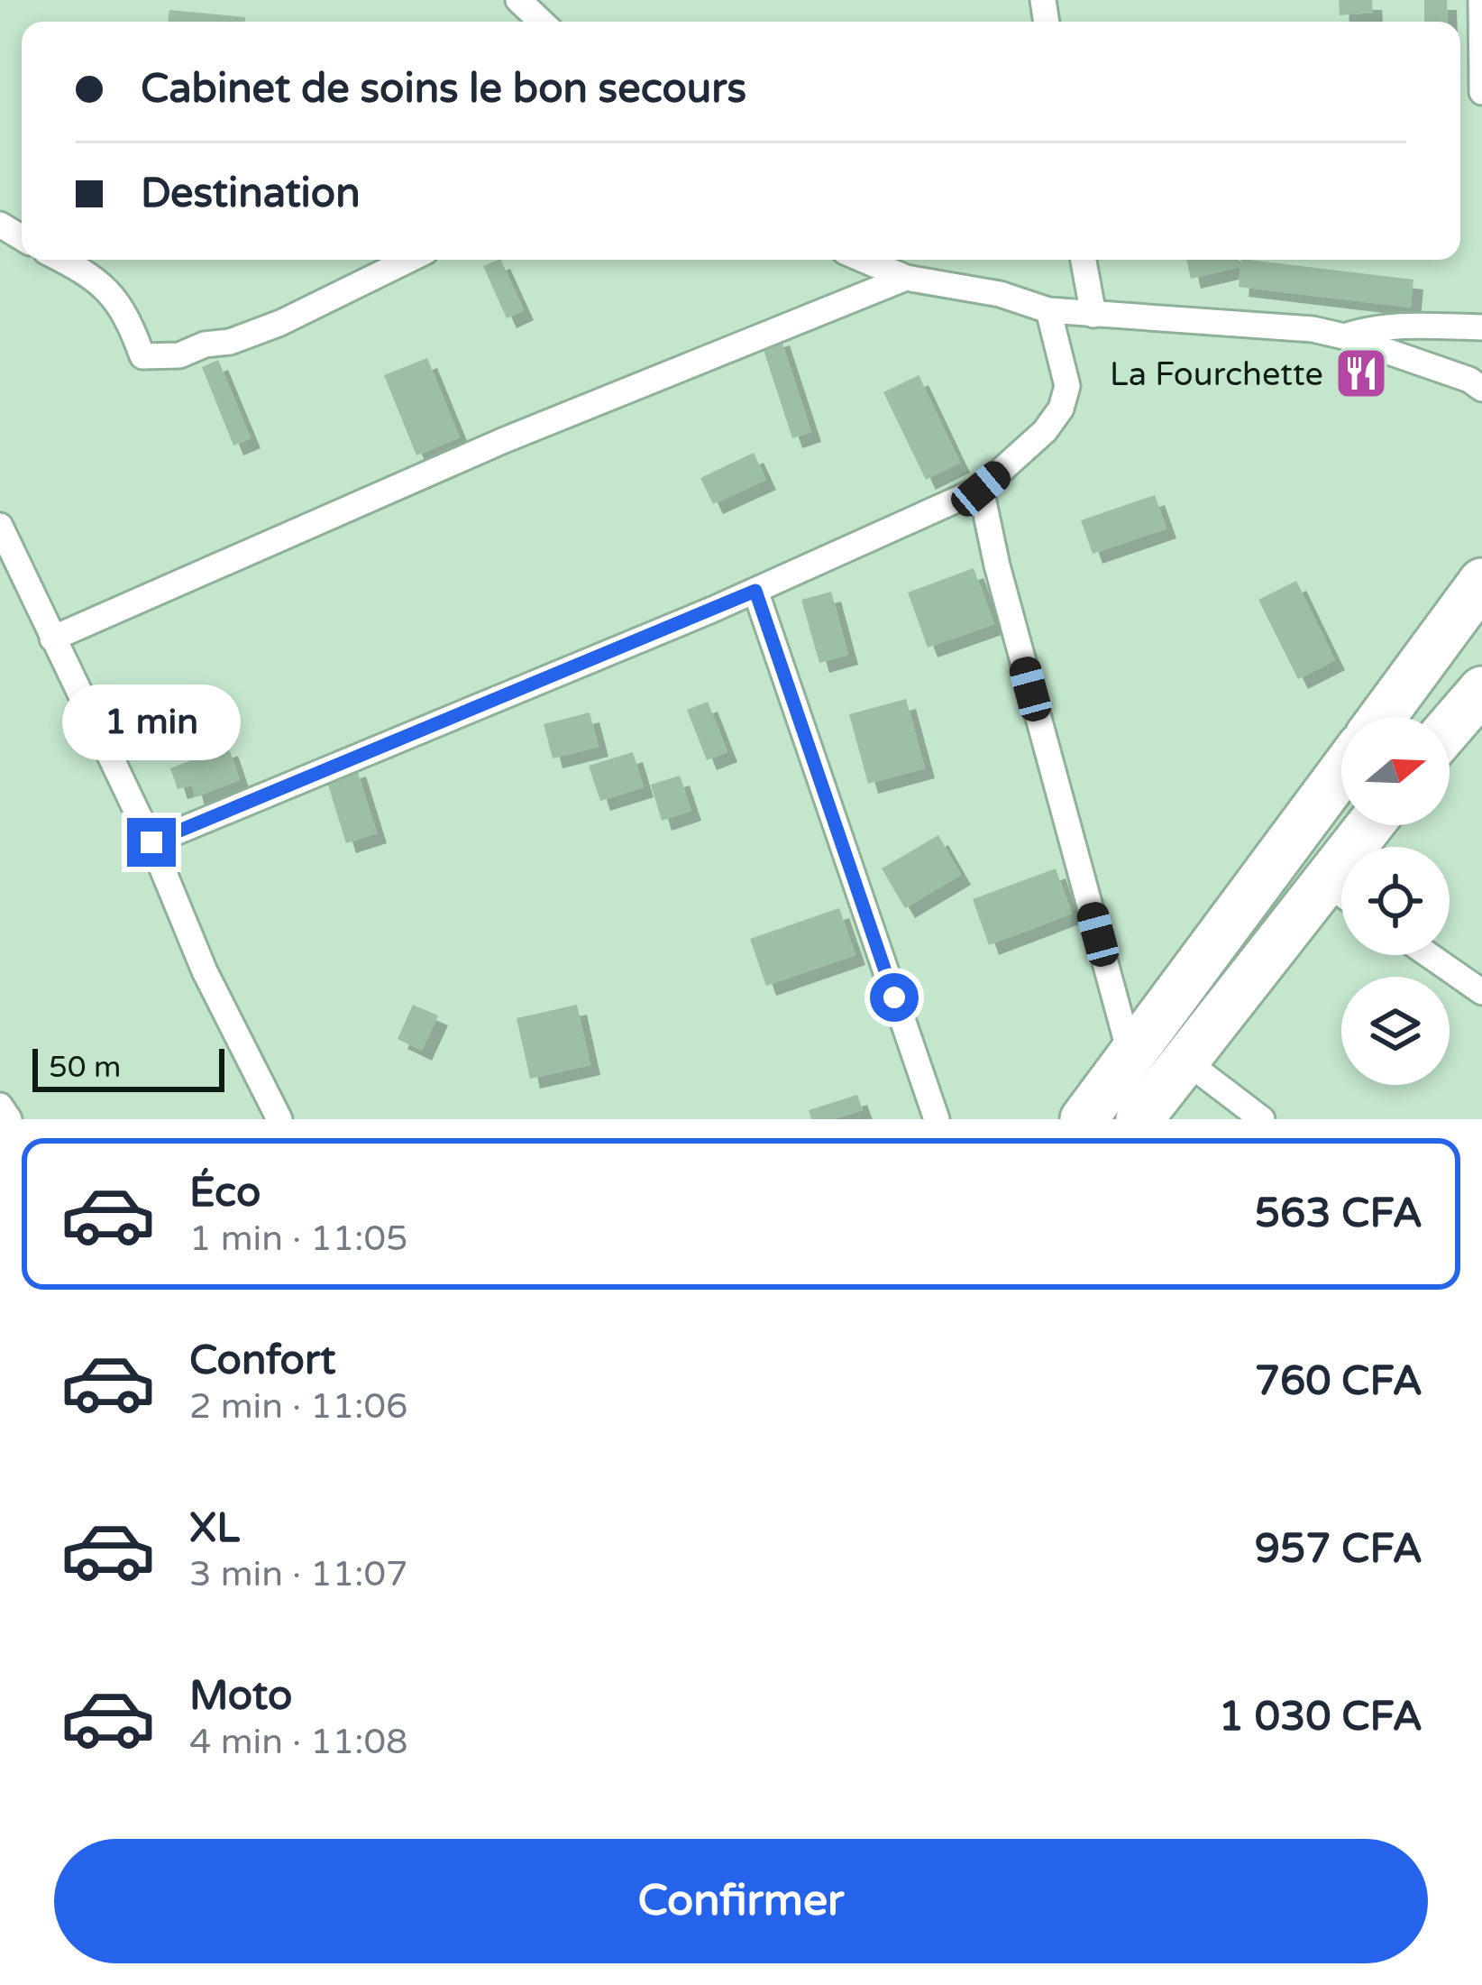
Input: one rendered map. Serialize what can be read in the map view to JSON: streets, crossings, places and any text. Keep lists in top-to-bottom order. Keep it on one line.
{"places":{"restaurant":["La Fourchette"]},"scale_bar":"50 m","north":"right","page":{"banner":["Cabinet de soins le bon secours","Destination"],"bubble":"1 min","scale":"50 m","list":[{"name":"Éco","note":"1 min · 11:05","value":"563 CFA"},{"name":"Confort","note":"2 min · 11:06","value":"760 CFA"},{"name":"XL","note":"3 min · 11:07","value":"957 CFA"},{"name":"Moto","note":"4 min · 11:08","value":"1 030 CFA"}],"buttons":"Confirmer"}}
